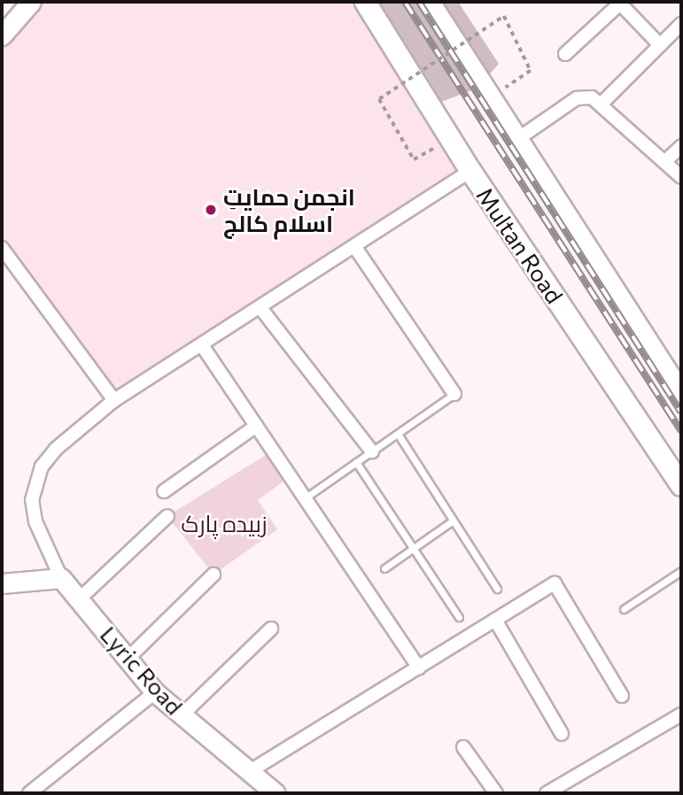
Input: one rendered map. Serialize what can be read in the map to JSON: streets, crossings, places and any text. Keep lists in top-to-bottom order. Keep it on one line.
{"streets":{"main road":["Multan Road"],"street":["Lyric Road"]},"parks":["زبیدہ پارک"],"places":["انجمن حمایتِ اسلام کالج"]}
